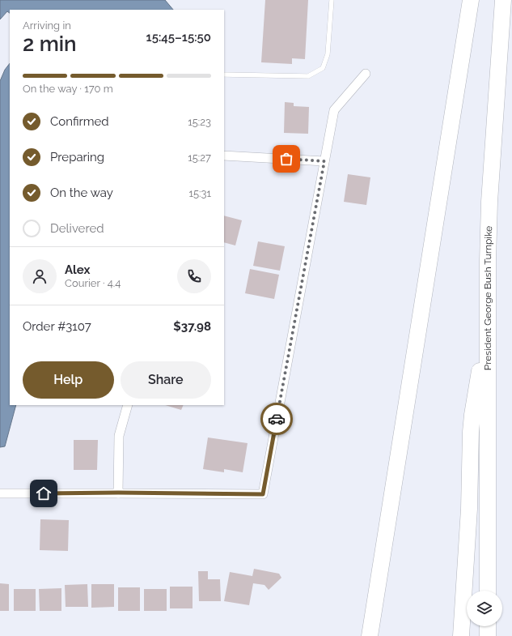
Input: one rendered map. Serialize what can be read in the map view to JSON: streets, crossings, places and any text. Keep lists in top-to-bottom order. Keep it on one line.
{"streets":{"highway":["President George Bush Turnpike"]},"page":{"heading":["2 min","Arriving in","15:45–15:50"],"panel":["Alex","Courier · 4.4","Order #3107","$37.98"],"bar":"On the way · 170 m","list":[["Confirmed","15:23"],["Preparing","15:27"],["On the way","15:31"],"Delivered"],"buttons":["Help","Share"]}}
